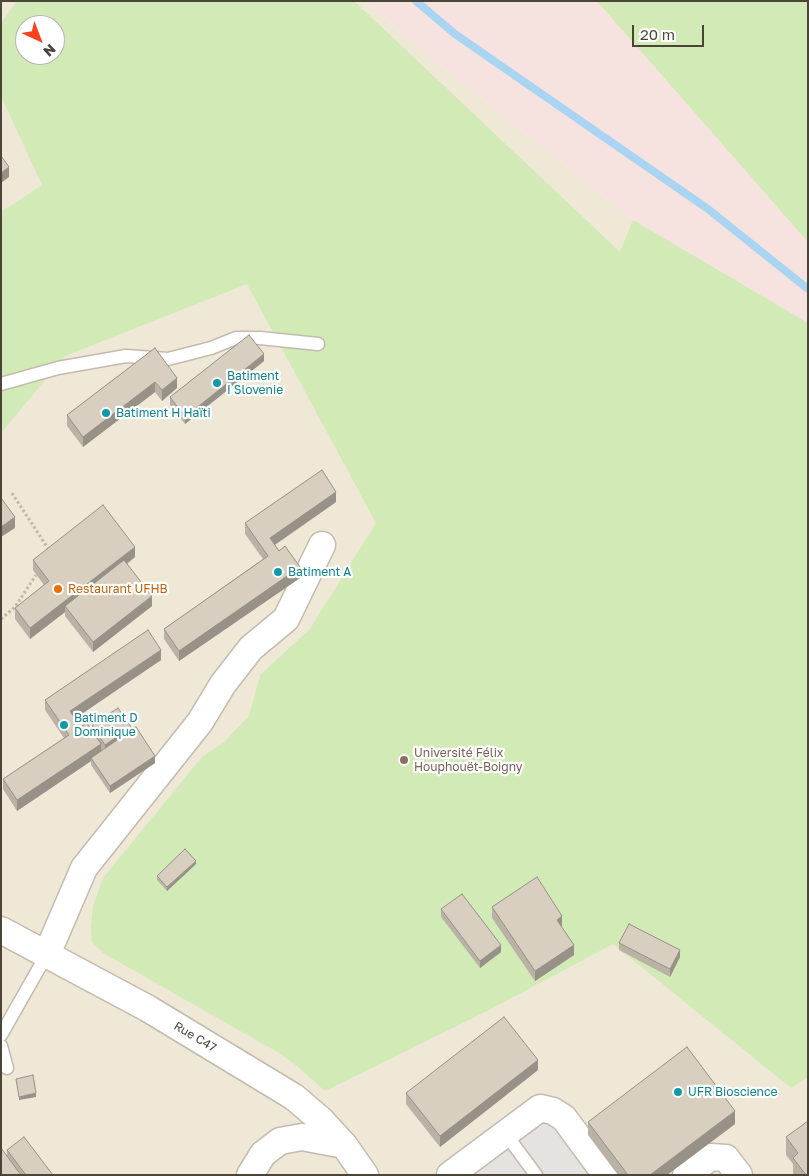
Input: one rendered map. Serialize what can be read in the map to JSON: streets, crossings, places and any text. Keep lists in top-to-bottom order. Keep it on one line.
{"streets":{"street":["Rue C47"]},"places":["Batiment I Slovenie","Batiment H Haïti","Batiment A","Restaurant UFHB","Batiment D Dominique","Université Félix Houphouët-Boigny","UFR Bioscience"],"scale_bar":"20 m","north":"bottom right"}
